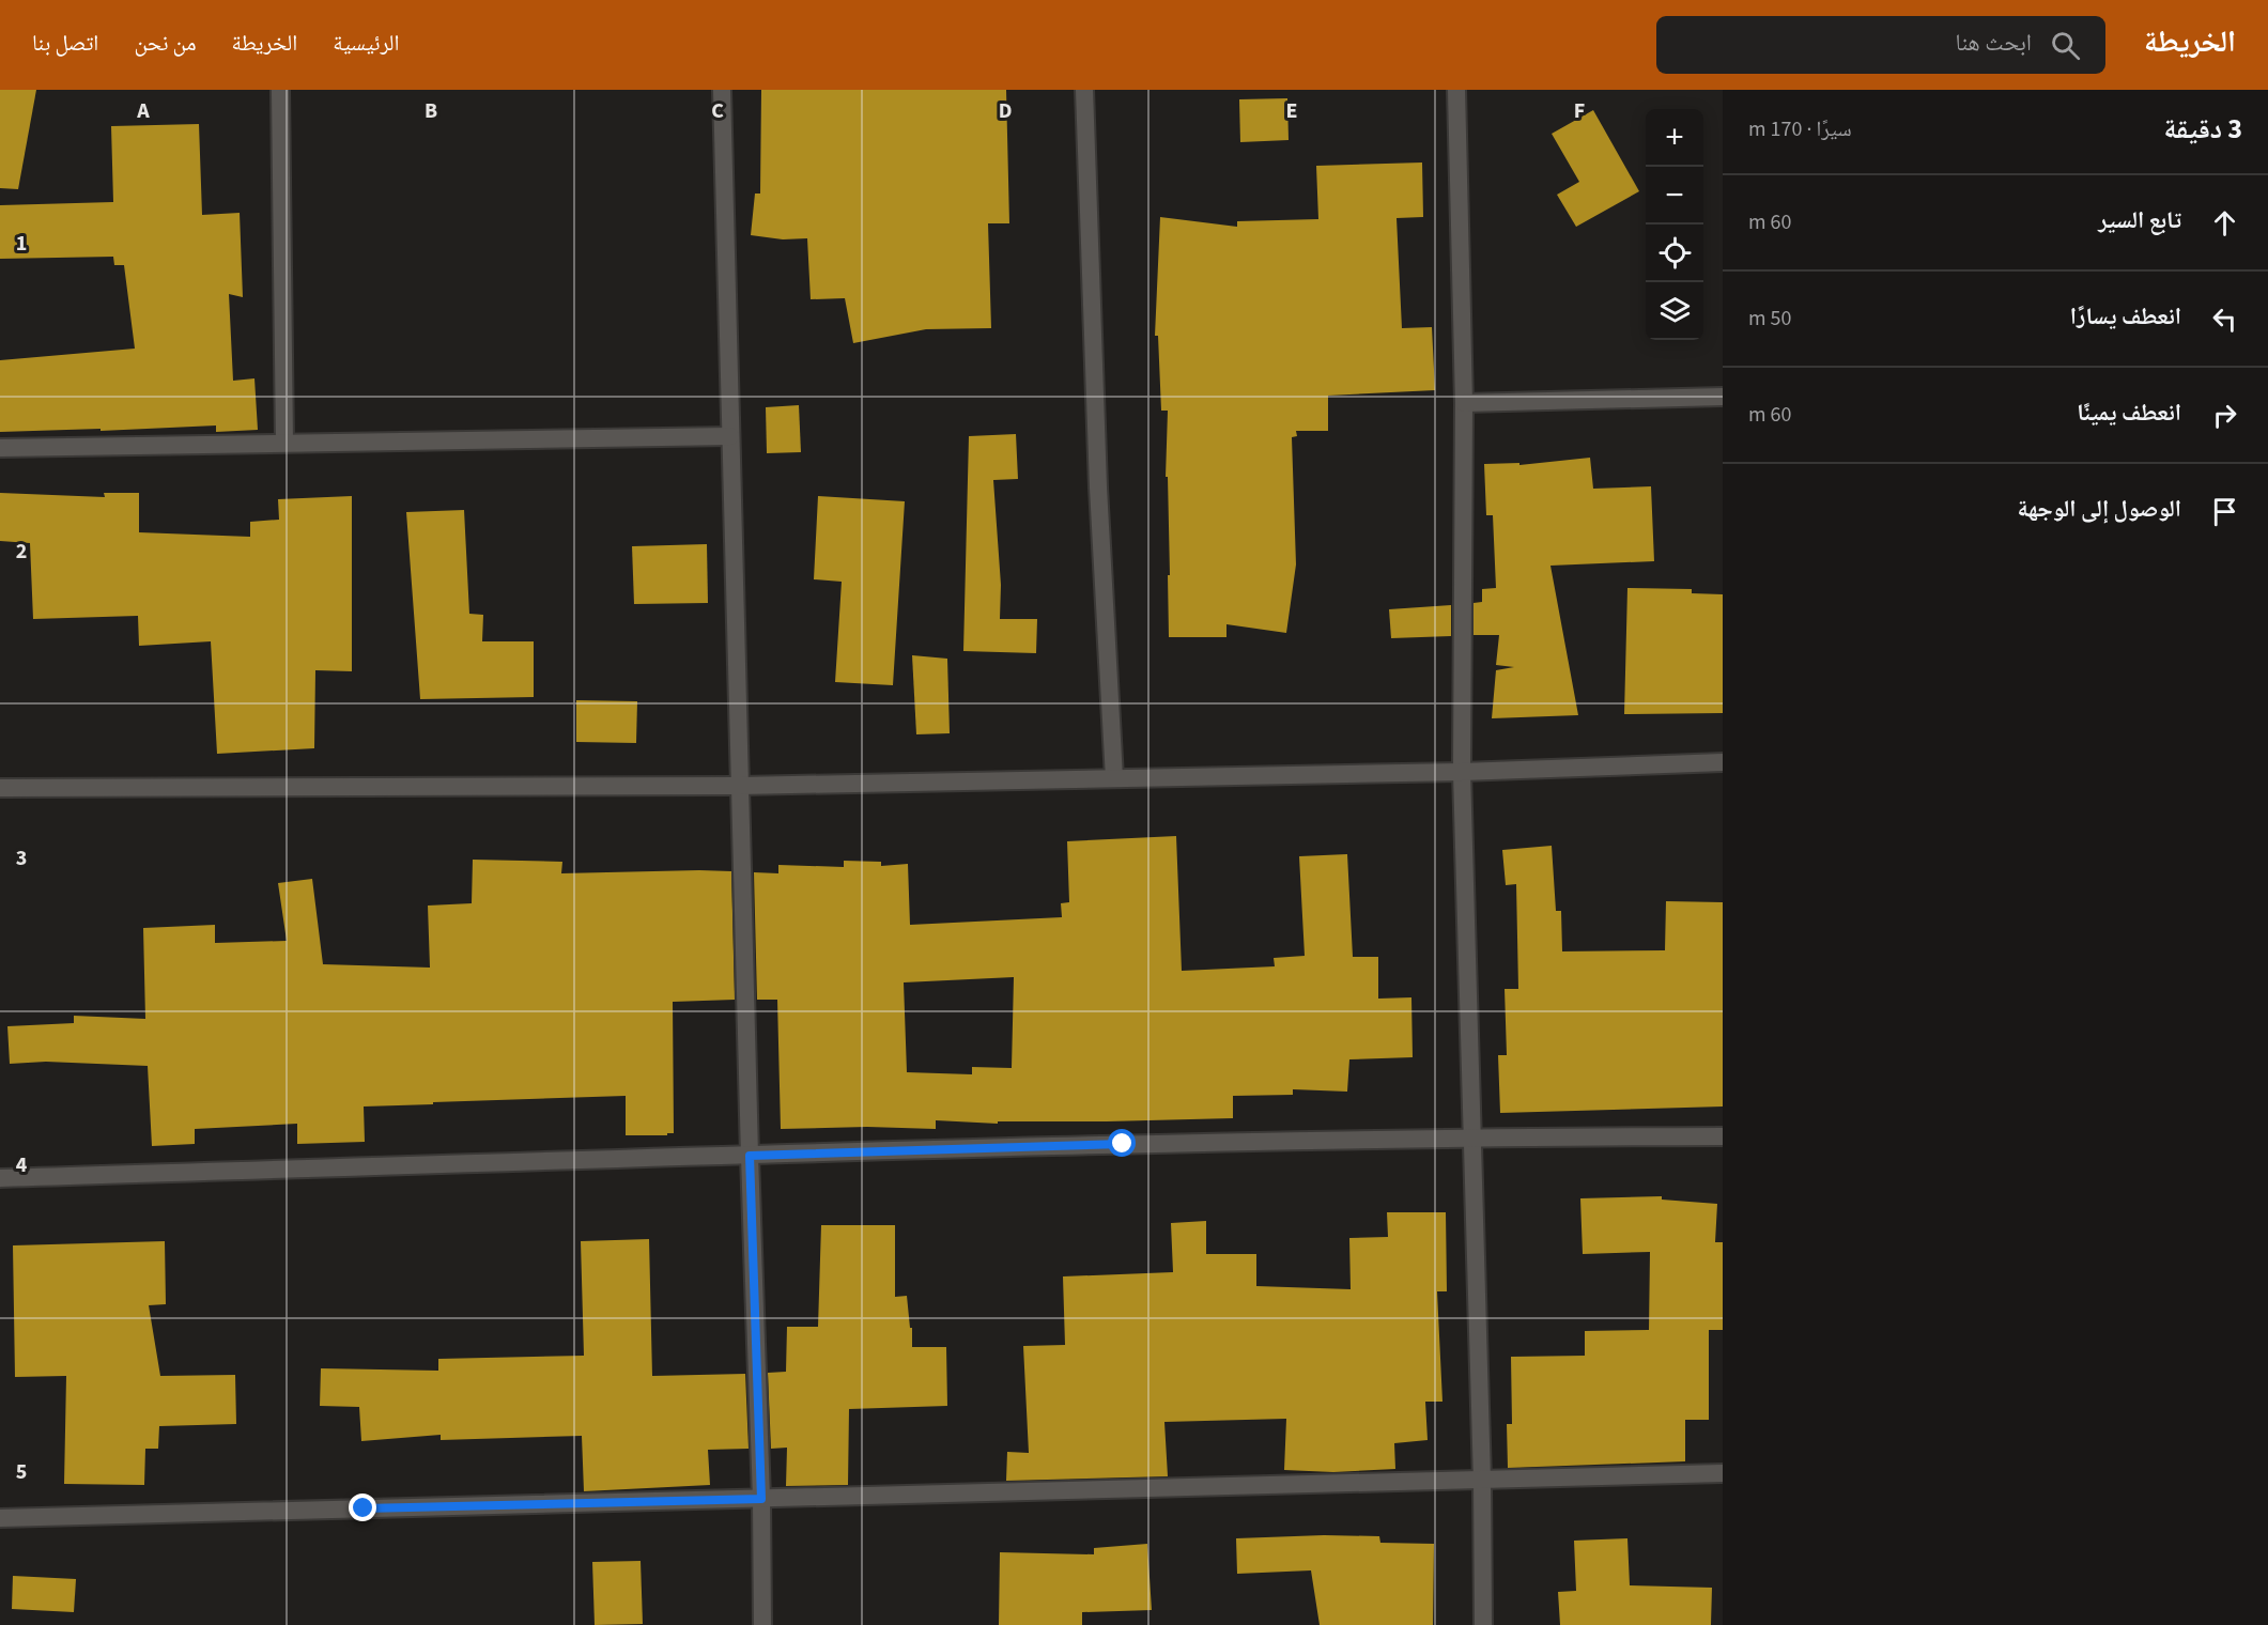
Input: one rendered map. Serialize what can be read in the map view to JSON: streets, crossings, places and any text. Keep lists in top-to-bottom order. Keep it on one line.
{"page":{"header":"الخريطة","search":"ابحث هنا","nav":["الرئيسية","الخريطة","من نحن","اتصل بنا"],"heading":["3 دقيقة","سيرًا · 170 m"],"map_buttons":["+","−"],"list":[["تابع السير","60 m"],["انعطف يسارًا","50 m"],["انعطف يمينًا","60 m"],"الوصول إلى الوجهة"]},"grid":{"columns":["A","B","C","D","E","F"],"rows":["1","2","3","4","5"]}}
